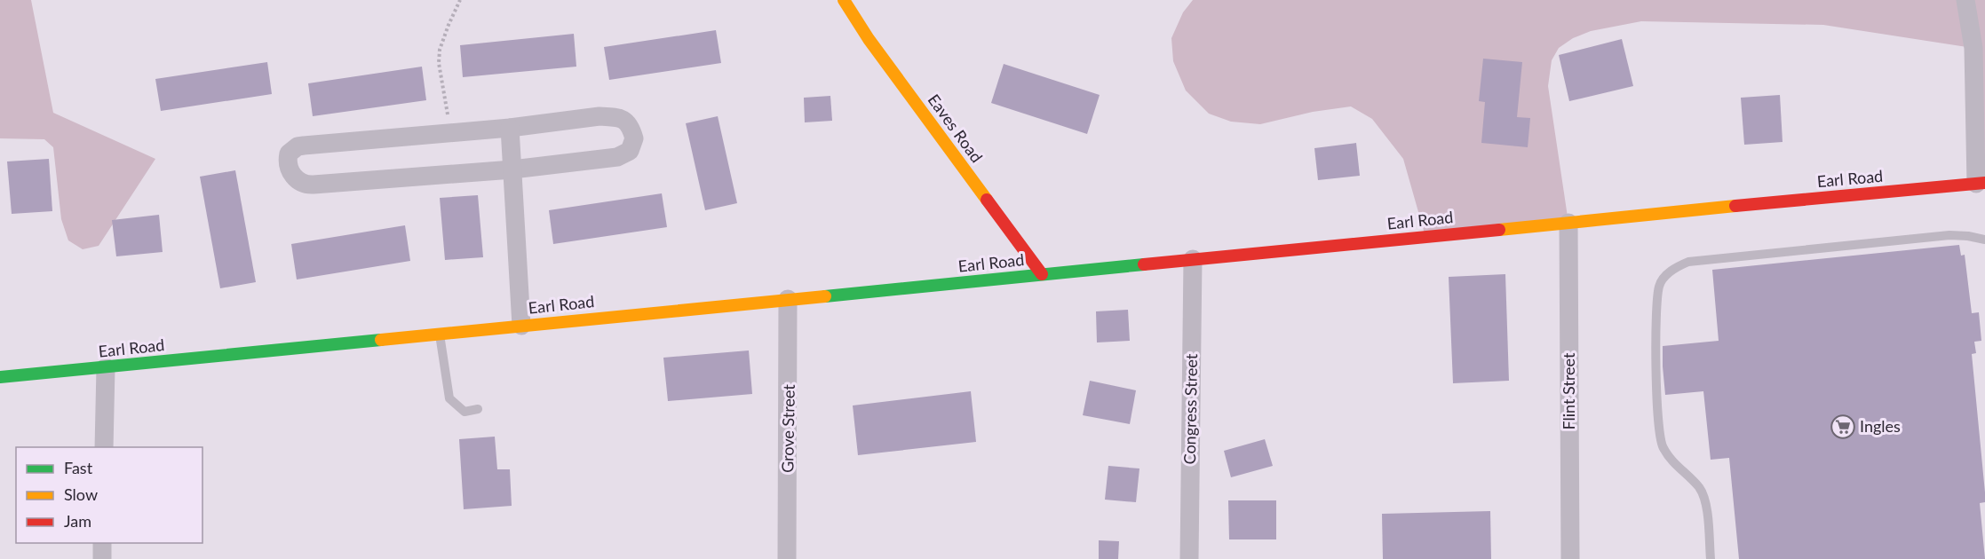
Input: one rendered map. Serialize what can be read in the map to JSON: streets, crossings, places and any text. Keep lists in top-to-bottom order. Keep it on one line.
{"streets":{"main road":["Eaves Road","Earl Road"],"street":["Flint Street","Congress Street","Grove Street"]},"crossings":[["Eaves Road","Earl Road"],["Earl Road","Flint Street"],["Earl Road","Congress Street"],["Earl Road","Grove Street"]],"places":{"supermarket":["Ingles"]},"legend":["Fast","Slow","Jam"]}
